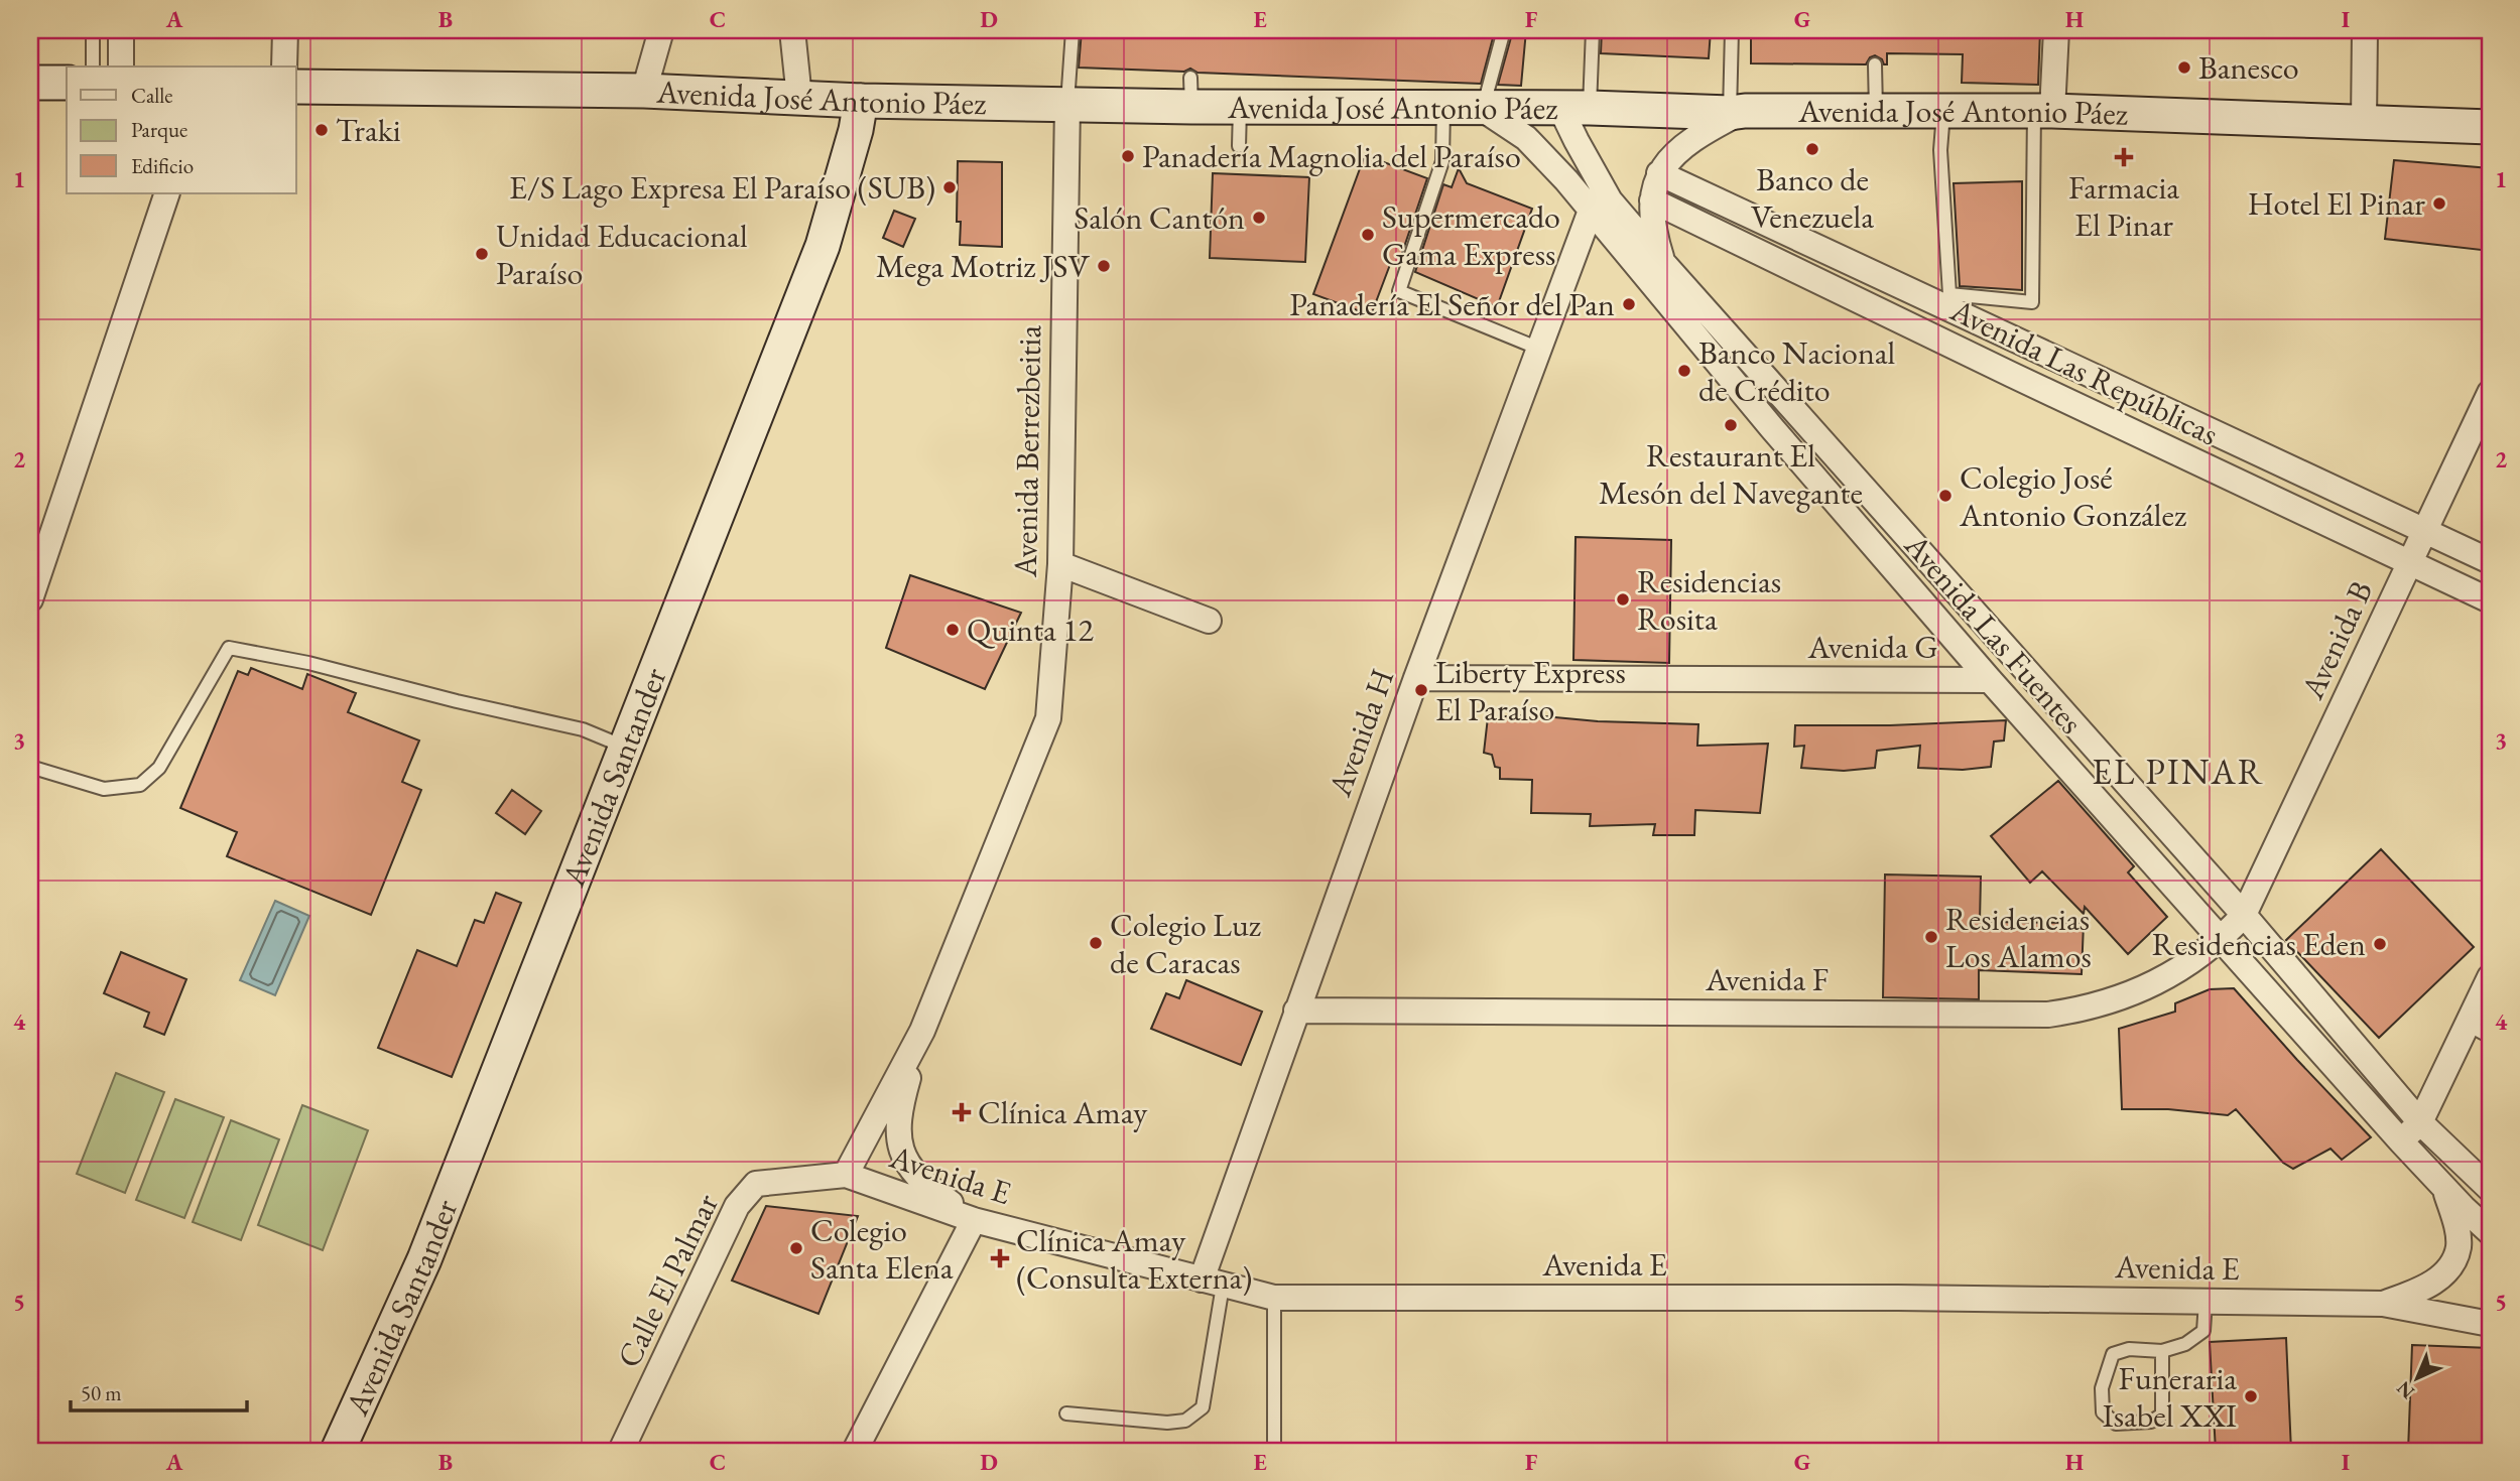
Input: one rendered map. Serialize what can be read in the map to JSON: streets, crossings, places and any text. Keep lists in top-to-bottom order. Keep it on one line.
{"streets":{"main road":["Avenida José Antonio Páez","Avenida Santander"],"street":["Avenida Las Repúblicas","Avenida Berrezbeitia","Avenida Las Fuentes","Avenida B","Avenida G","Avenida H","Avenida F","Avenida E","Calle El Palmar"]},"crossings":[["Avenida José Antonio Páez","Avenida Berrezbeitia"],["Avenida José Antonio Páez","Avenida Las Fuentes"],["Avenida José Antonio Páez","Avenida Santander"],["Avenida Las Repúblicas","Avenida B"],["Avenida Berrezbeitia","Avenida E"],["Avenida Berrezbeitia","Calle El Palmar"],["Avenida Las Fuentes","Avenida B"],["Avenida Las Fuentes","Avenida G"],["Avenida Las Fuentes","Avenida H"],["Avenida Las Fuentes","Avenida F"],["Avenida Las Fuentes","Avenida E"],["Avenida B","Avenida F"],["Avenida G","Avenida H"],["Avenida H","Avenida F"],["Avenida H","Avenida E"],["Avenida E","Calle El Palmar"]],"districts":["EL PINAR"],"places":{"other":["Banesco","Traki","Banco de Venezuela","Panadería Magnolia del Paraíso","E/S Lago Expresa El Paraíso (SUB)","Hotel El Pinar","Salón Cantón","Supermercado Gama Express","Unidad Educacional Paraíso","Mega Motriz JSV","Panadería El Señor del Pan","Banco Nacional de Crédito","Restaurant El Mesón del Navegante","Colegio José Antonio González","Residencias Rosita","Quinta 12","Liberty Express El Paraíso","Residencias Los Alamos","Colegio Luz de Caracas","Residencias Eden","Colegio Santa Elena","Funeraria Isabel XXI"],"health":["Farmacia El Pinar","Clínica Amay","Clínica Amay (Consulta Externa)"]},"legend":["Calle","Parque","Edificio"],"scale_bar":"50 m","north":"bottom left","grid":{"columns":["A","B","C","D","E","F","G","H","I"],"rows":["1","2","3","4","5"]}}
